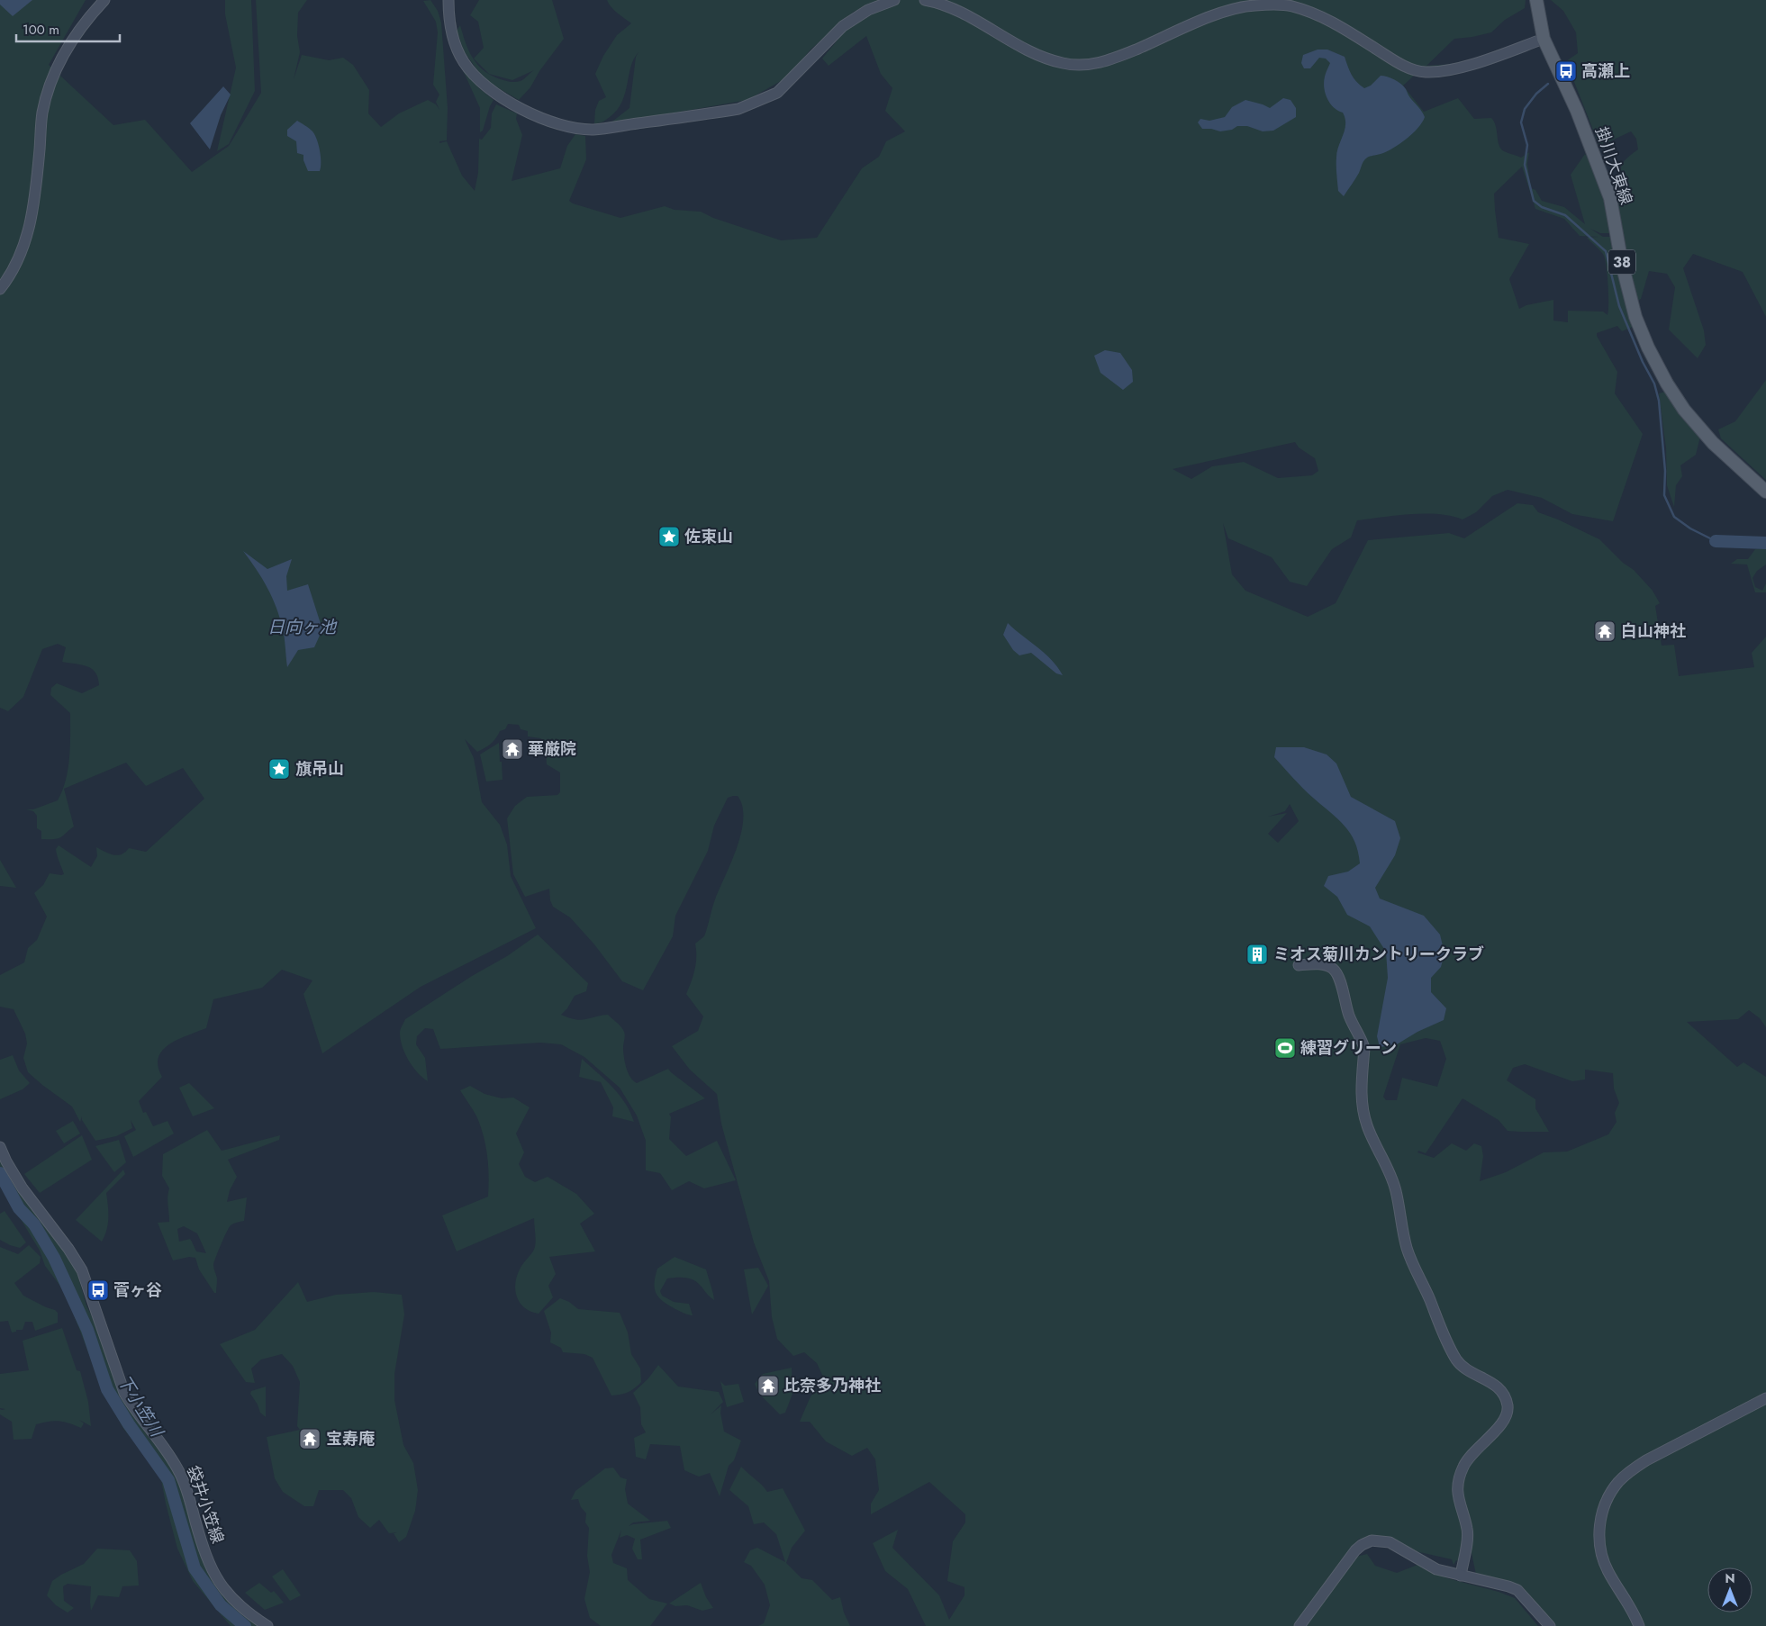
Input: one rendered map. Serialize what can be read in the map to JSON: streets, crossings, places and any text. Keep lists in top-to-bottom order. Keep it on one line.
{"streets":{"main road":["掛川大東線","38"],"street":["袋井小笠線"]},"water":["日向ヶ池","下小笠川"],"places":{"bus stop":["高瀬上","菅ヶ谷"],"place":["佐束山","旗吊山"],"temple":["白山神社","華厳院","比奈多乃神社","宝寿庵"],"building":["ミオス菊川カントリークラブ"],"sports":["練習グリーン"]},"scale_bar":"100 m","north":"top"}
